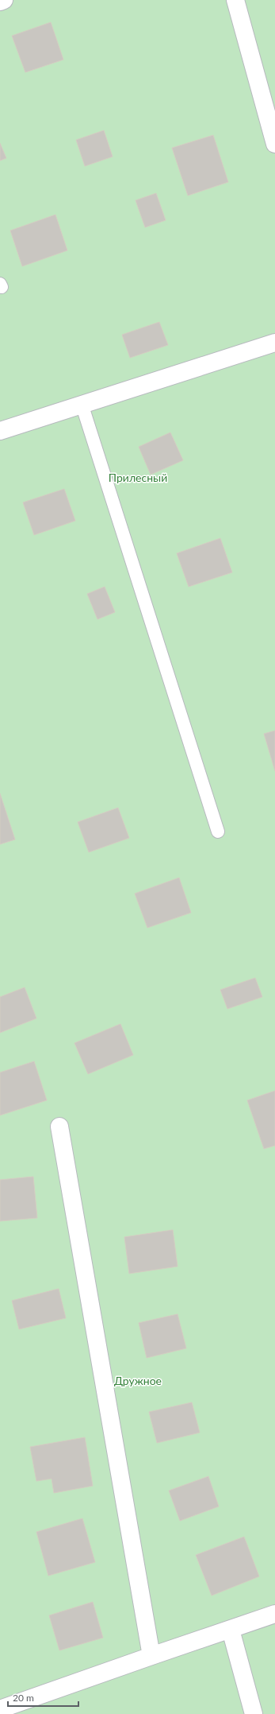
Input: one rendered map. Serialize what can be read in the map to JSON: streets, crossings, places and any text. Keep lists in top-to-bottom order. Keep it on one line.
{"parks":["Прилесный","Дружное"],"scale_bar":"20 m"}
